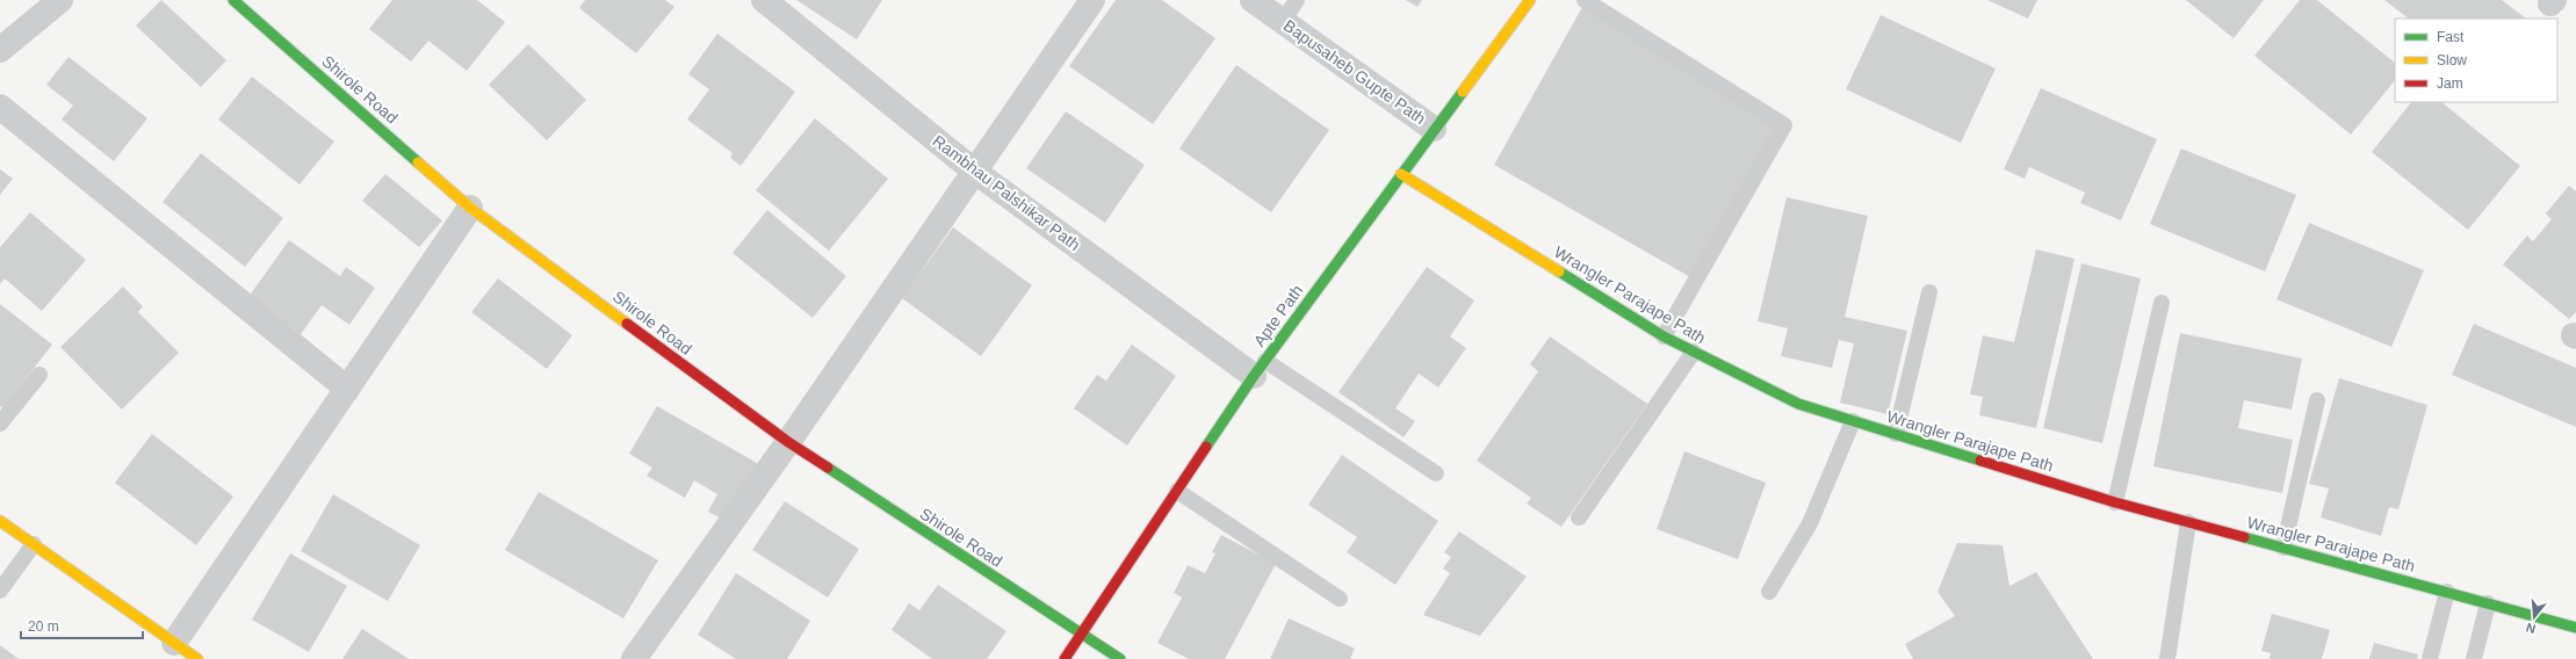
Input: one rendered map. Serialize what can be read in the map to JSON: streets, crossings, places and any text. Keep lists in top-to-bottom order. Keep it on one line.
{"streets":{"street":["Bapusaheb Gupte Path","Shirole Road","Rambhau Palshikar Path","Wrangler Parajape Path","Apte Path"]},"crossings":[["Bapusaheb Gupte Path","Apte Path"],["Shirole Road","Apte Path"],["Rambhau Palshikar Path","Apte Path"],["Wrangler Parajape Path","Apte Path"]],"legend":["Fast","Slow","Jam"],"scale_bar":"20 m","north":"bottom"}
